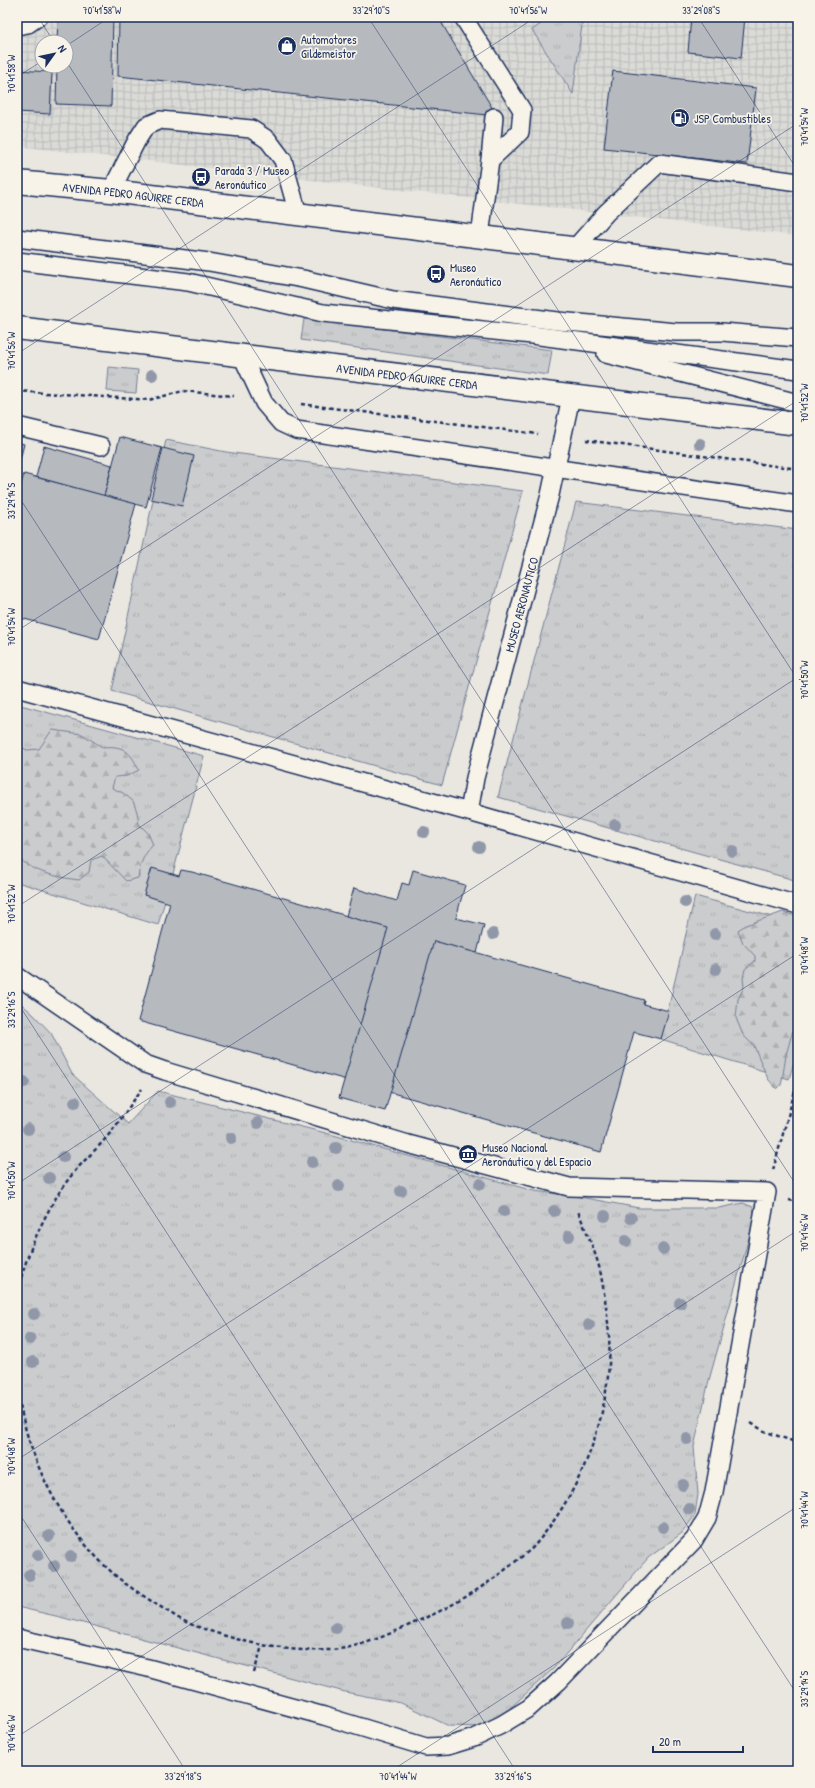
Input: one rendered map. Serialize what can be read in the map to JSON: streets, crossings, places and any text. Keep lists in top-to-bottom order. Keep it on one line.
{"streets":{"main road":["AVENIDA PEDRO AGUIRRE CERDA"],"lane":["MUSEO AERONAUTICO"]},"crossings":[["AVENIDA PEDRO AGUIRRE CERDA","MUSEO AERONAUTICO"]],"places":{"shop":["Automotores Gildemeistor"],"fuel station":["JSP Combustibles"],"bus stop":["Parada 3 / Museo Aeronáutico","Museo Aeronáutico"],"museum":["Museo Nacional Aeronáutico y del Espacio"]},"scale_bar":"20 m","north":"top right","coordinates":["70°41'58\"W","33°29'10\"S","70°41'56\"W","33°29'08\"S","70°41'54\"W","70°41'52\"W","33°29'14\"S","70°41'50\"W","70°41'48\"W","33°29'16\"S","70°41'46\"W","70°41'44\"W","33°29'18\"S"]}
